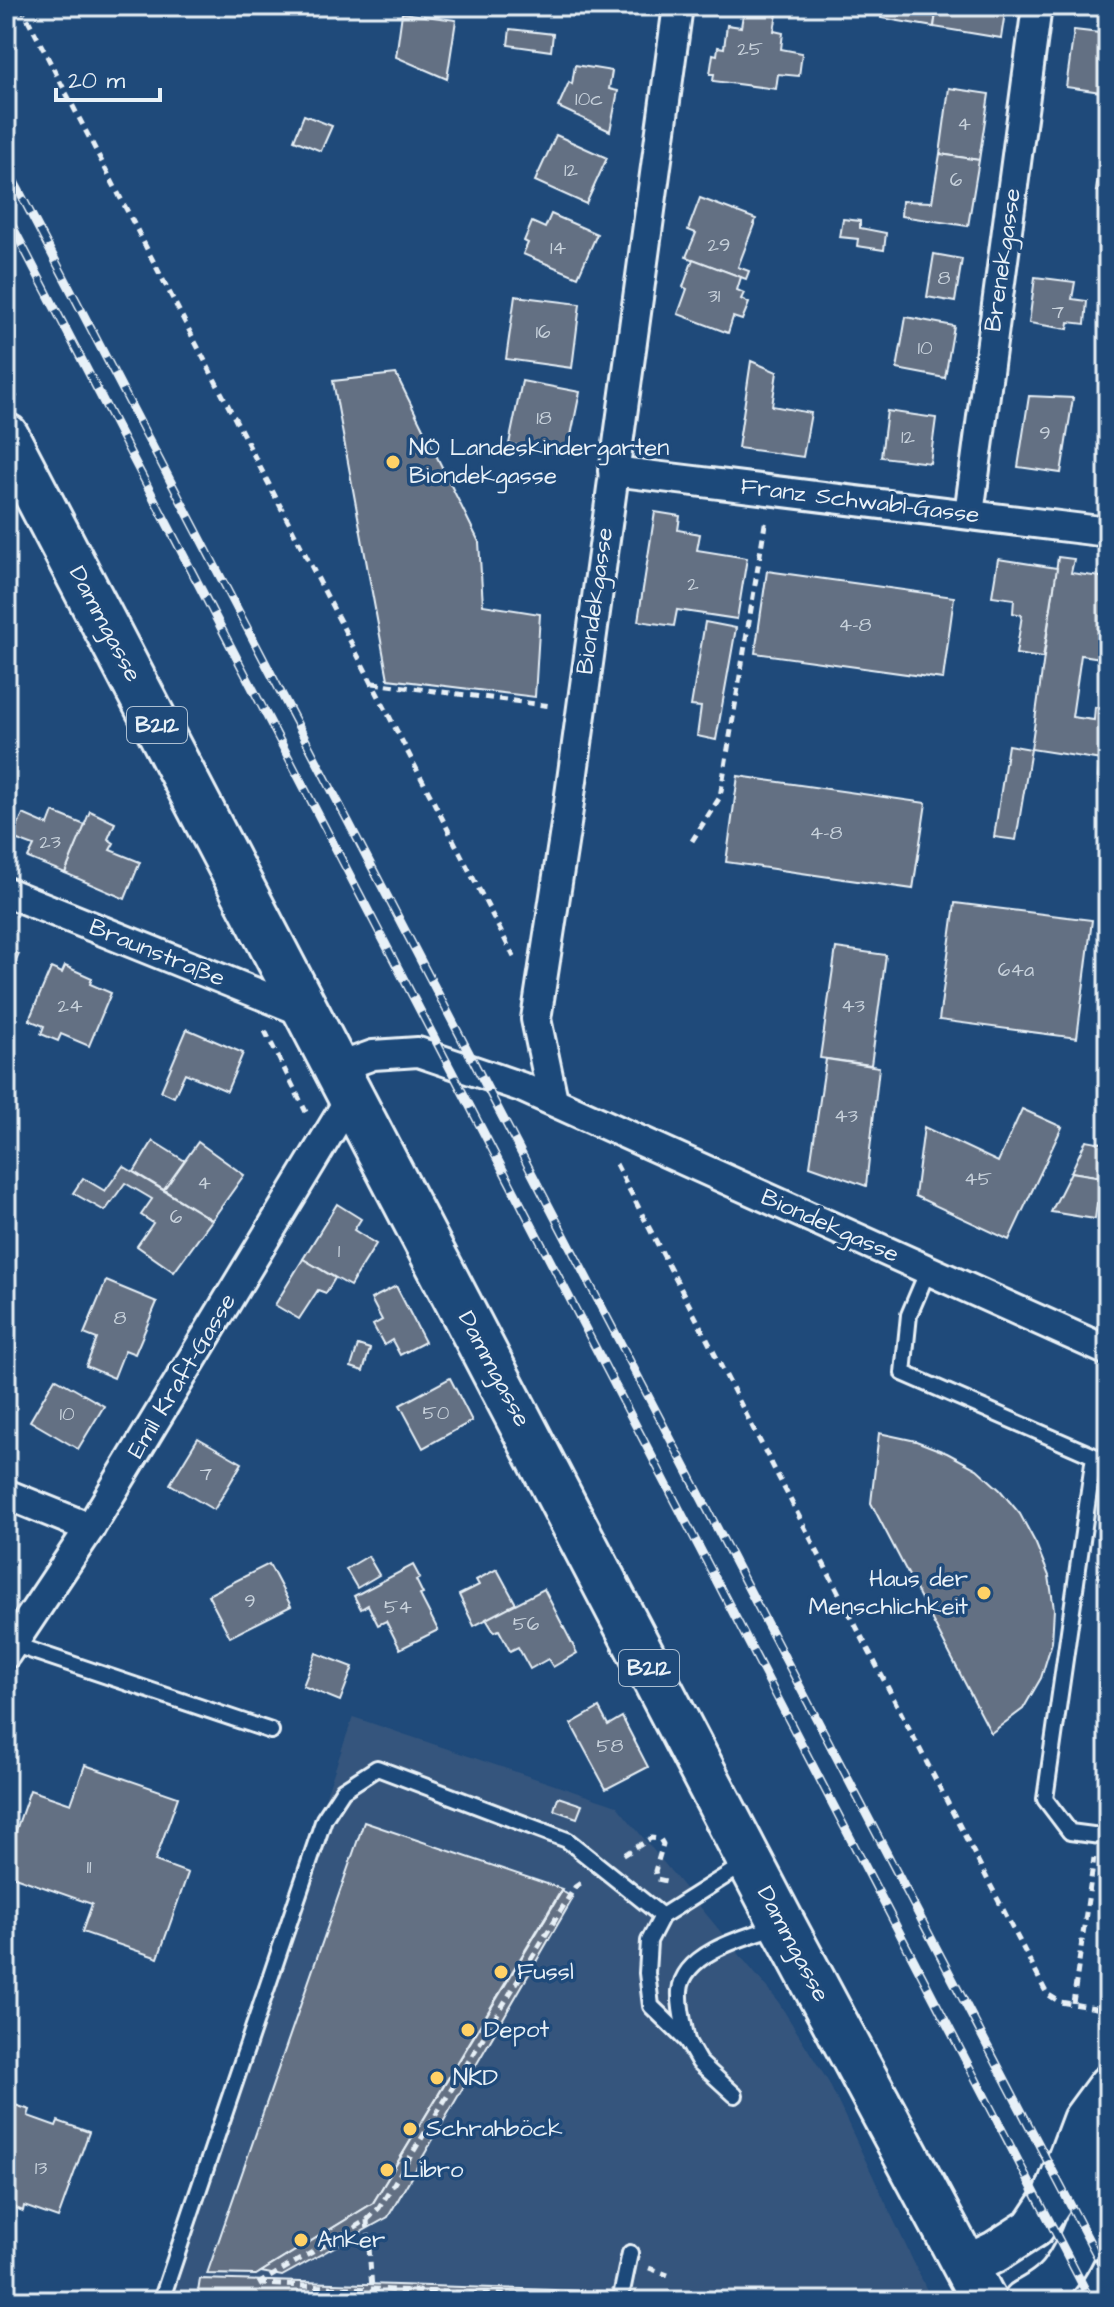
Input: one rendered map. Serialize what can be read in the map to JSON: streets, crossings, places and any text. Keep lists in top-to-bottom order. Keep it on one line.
{"streets":{"main road":["Dammgasse","B212"],"street":["Brenekgasse","Franz Schwabl-Gasse","Biondekgasse","Braunstraße","Emil Kraft-Gasse"]},"crossings":[["Brenekgasse","Franz Schwabl-Gasse"],["Franz Schwabl-Gasse","Biondekgasse"],["Biondekgasse","Dammgasse"],["Biondekgasse","Emil Kraft-Gasse"],["Dammgasse","Braunstraße"],["Dammgasse","Emil Kraft-Gasse"]],"places":["NÖ Landeskindergarten Biondekgasse","Haus der Menschlichkeit","Fussl","Depot","NKD","Schrahböck","Libro","Anker"],"house_numbers":["25","10c","4","12","6","29","14","8","31","7","16","10","18","9","12","2","4-8","4-8","23","64a","24","43","43","45","4","6","1","8","50","10","7","9","54","56","58","11","13"],"scale_bar":"20 m"}
